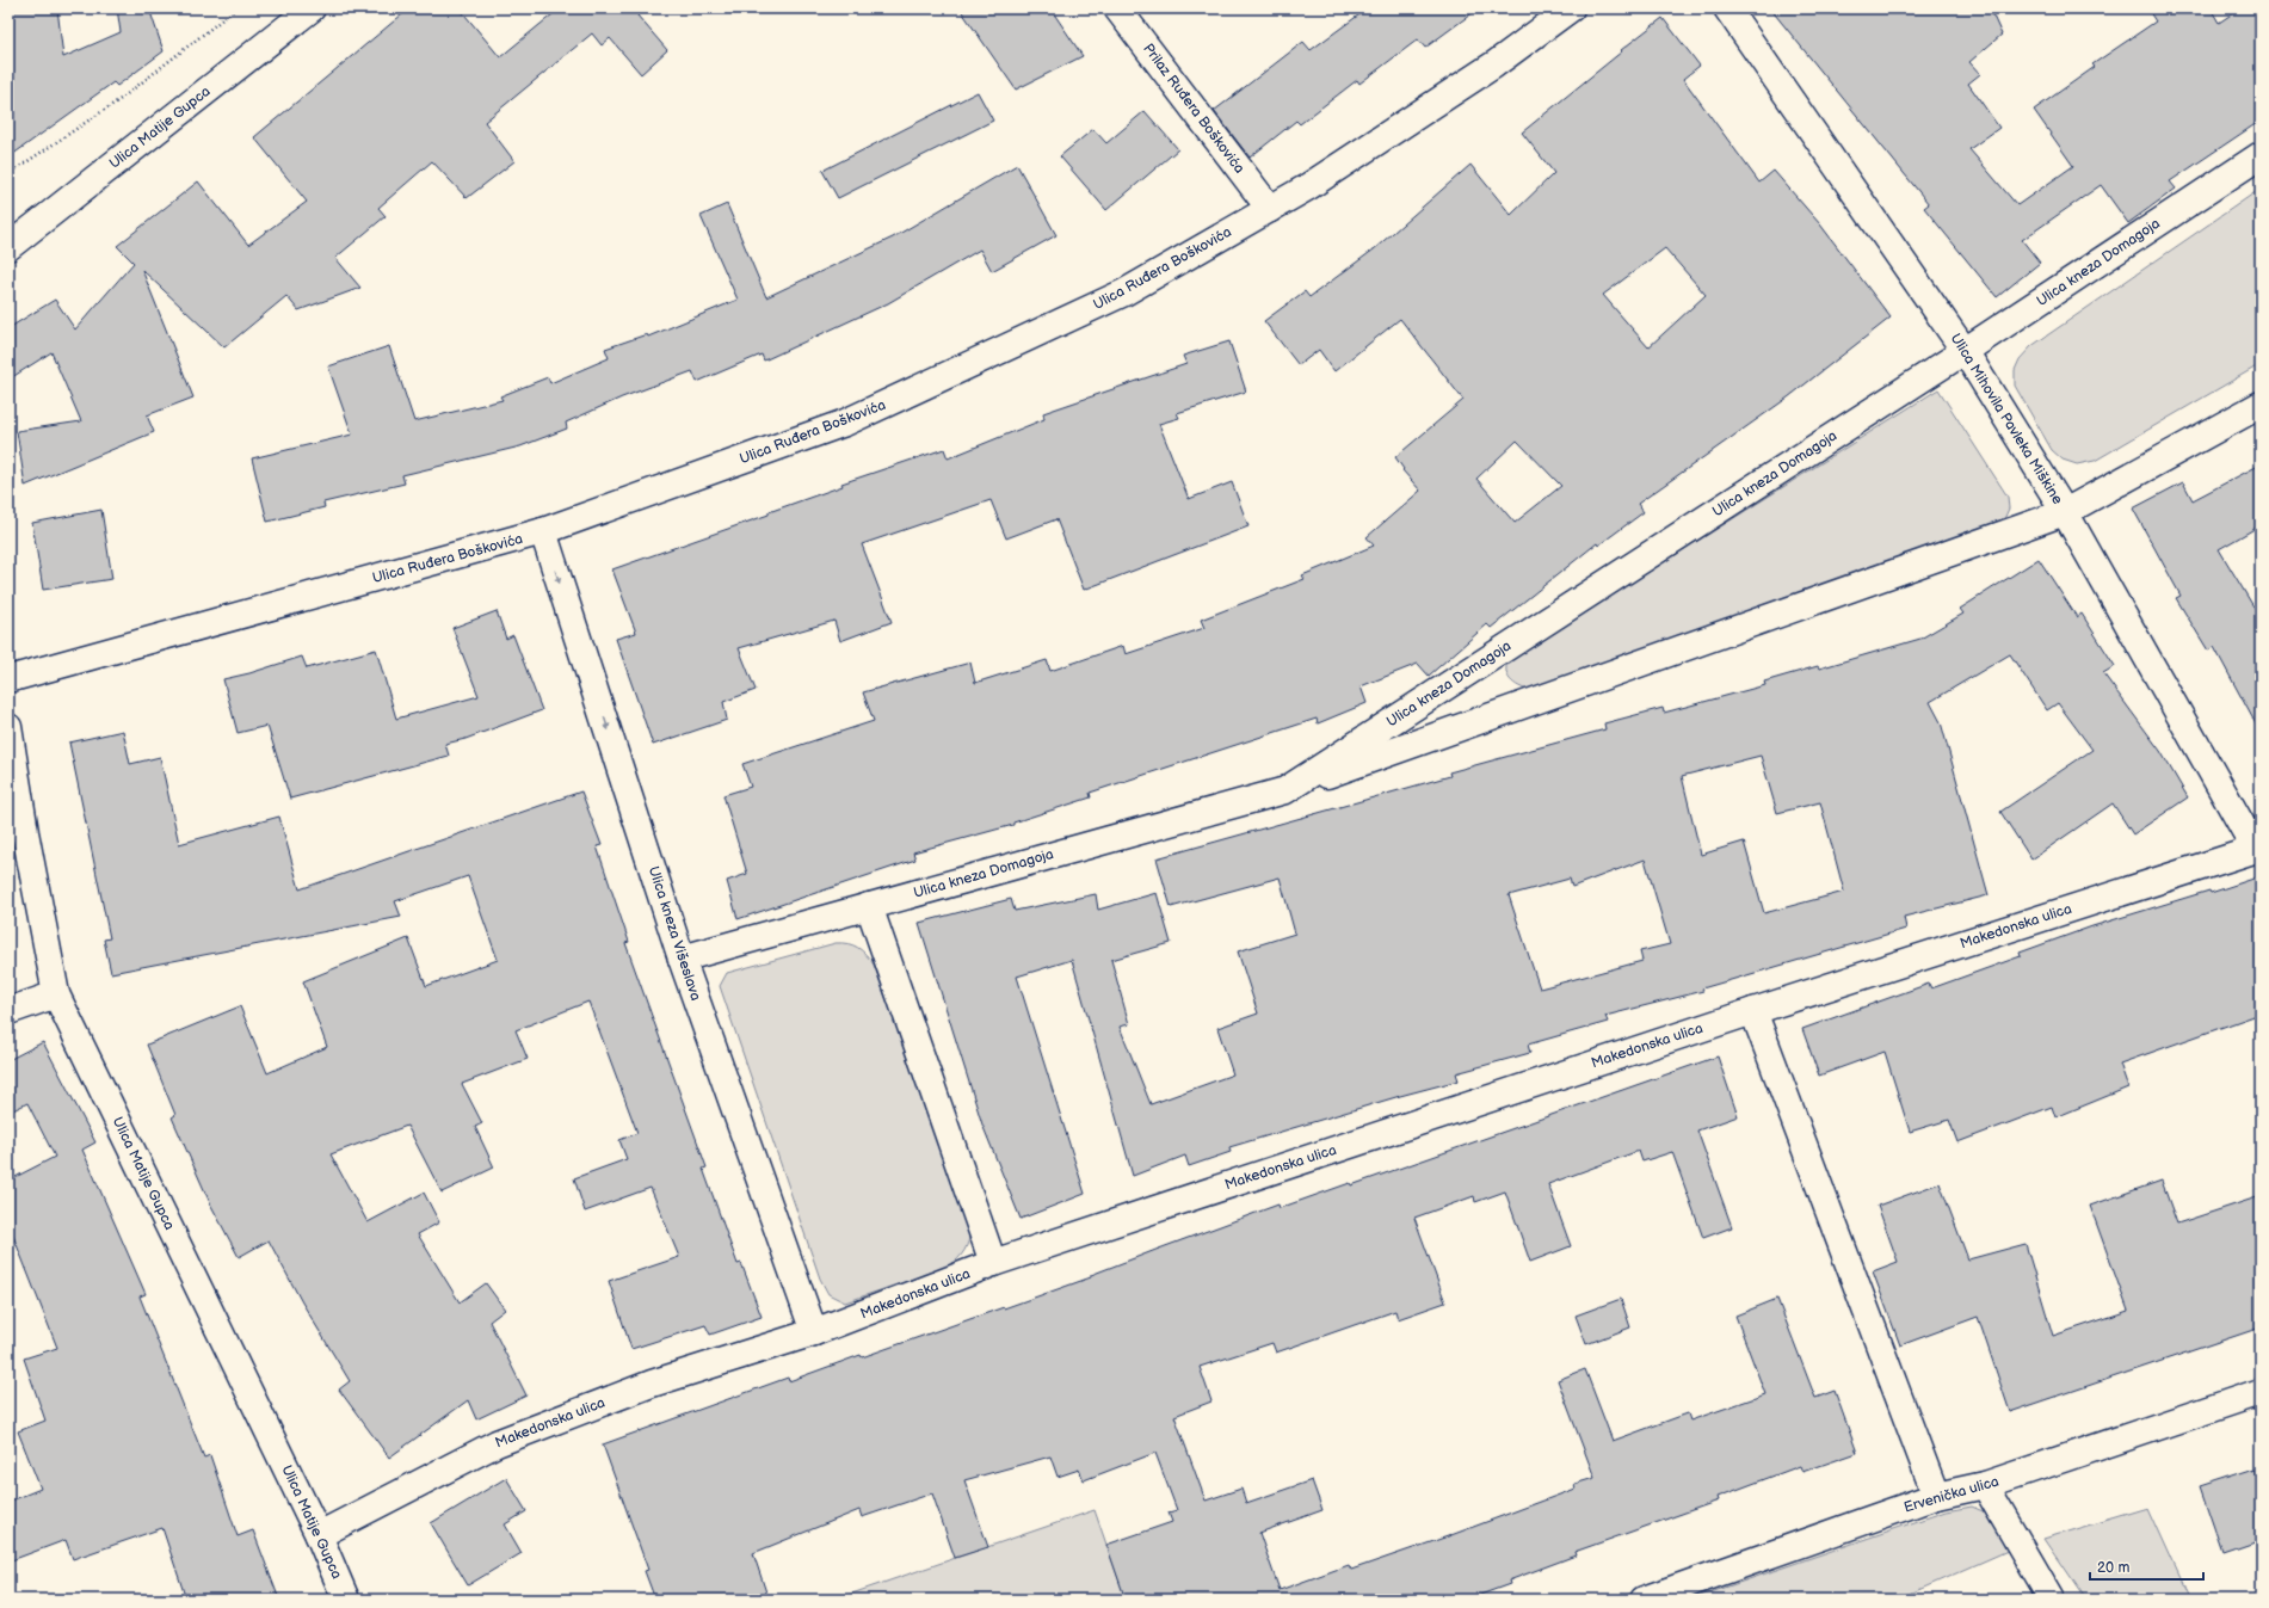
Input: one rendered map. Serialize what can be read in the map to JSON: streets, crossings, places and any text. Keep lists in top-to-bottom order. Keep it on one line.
{"streets":{"street":["Prilaz Ruđera Boškovića","Ulica Matije Gupca","Ulica kneza Domagoja","Ulica Ruđera Boškovića","Ulica Mihovila Pavleka Miškine","Makedonska ulica","Ulica kneza Višeslava","Ervenička ulica"]},"crossings":[["Prilaz Ruđera Boškovića","Ulica Ruđera Boškovića"],["Ulica Matije Gupca","Makedonska ulica"],["Ulica kneza Domagoja","Ulica Mihovila Pavleka Miškine"],["Ulica kneza Domagoja","Ulica kneza Višeslava"],["Ulica Ruđera Boškovića","Ulica kneza Višeslava"],["Ulica Mihovila Pavleka Miškine","Makedonska ulica"],["Makedonska ulica","Ulica kneza Višeslava"]],"one_way":["Ulica kneza Višeslava"],"scale_bar":"20 m"}
